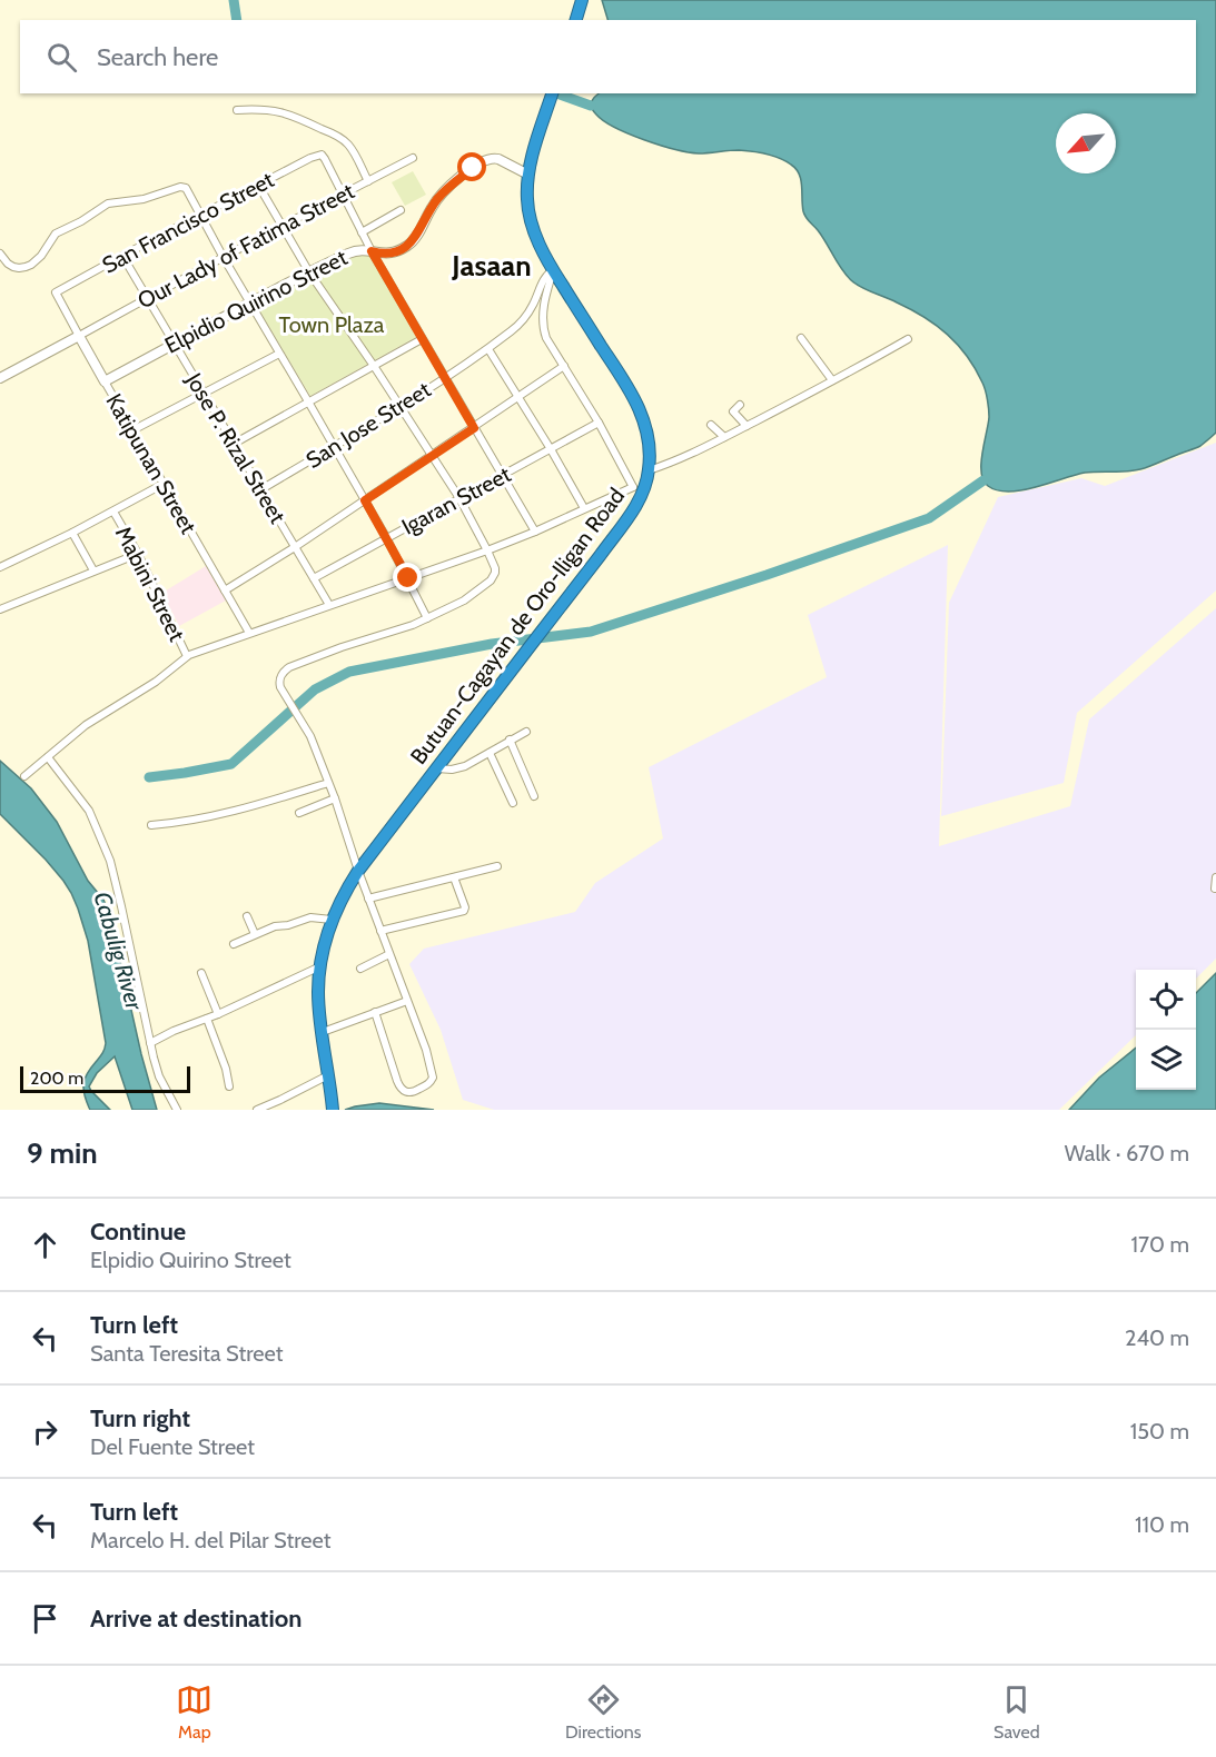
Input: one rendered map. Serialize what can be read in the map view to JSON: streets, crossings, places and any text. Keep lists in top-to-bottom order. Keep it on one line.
{"streets":{"highway":["Butuan-Cagayan de Oro-Iligan Road"],"street":["San Francisco Street","Our Lady of Fatima Street","Elpidio Quirino Street","San Jose Street","Jose P. Rizal Street","Katipunan Street","Igaran Street","Mabini Street"]},"crossings":[["San Francisco Street","Our Lady of Fatima Street"],["San Francisco Street","Jose P. Rizal Street"],["San Francisco Street","Katipunan Street"],["Our Lady of Fatima Street","Jose P. Rizal Street"],["Our Lady of Fatima Street","Katipunan Street"],["Elpidio Quirino Street","Jose P. Rizal Street"],["Elpidio Quirino Street","Katipunan Street"],["Elpidio Quirino Street","Butuan-Cagayan de Oro-Iligan Road"],["San Jose Street","Jose P. Rizal Street"],["San Jose Street","Butuan-Cagayan de Oro-Iligan Road"],["Jose P. Rizal Street","Igaran Street"]],"districts":["Jasaan"],"water":["Cabulig River"],"parks":["Town Plaza"],"scale_bar":"200 m","north":"bottom left","page":{"search":"Search here","scale":"200 m","heading":["9 min","Walk · 670 m"],"list":[["Continue","Elpidio Quirino Street","170 m"],["Turn left","Santa Teresita Street","240 m"],["Turn right","Del Fuente Street","150 m"],["Turn left","Marcelo H. del Pilar Street","110 m"],"Arrive at destination"],"nav":["Map","Directions","Saved"]}}
